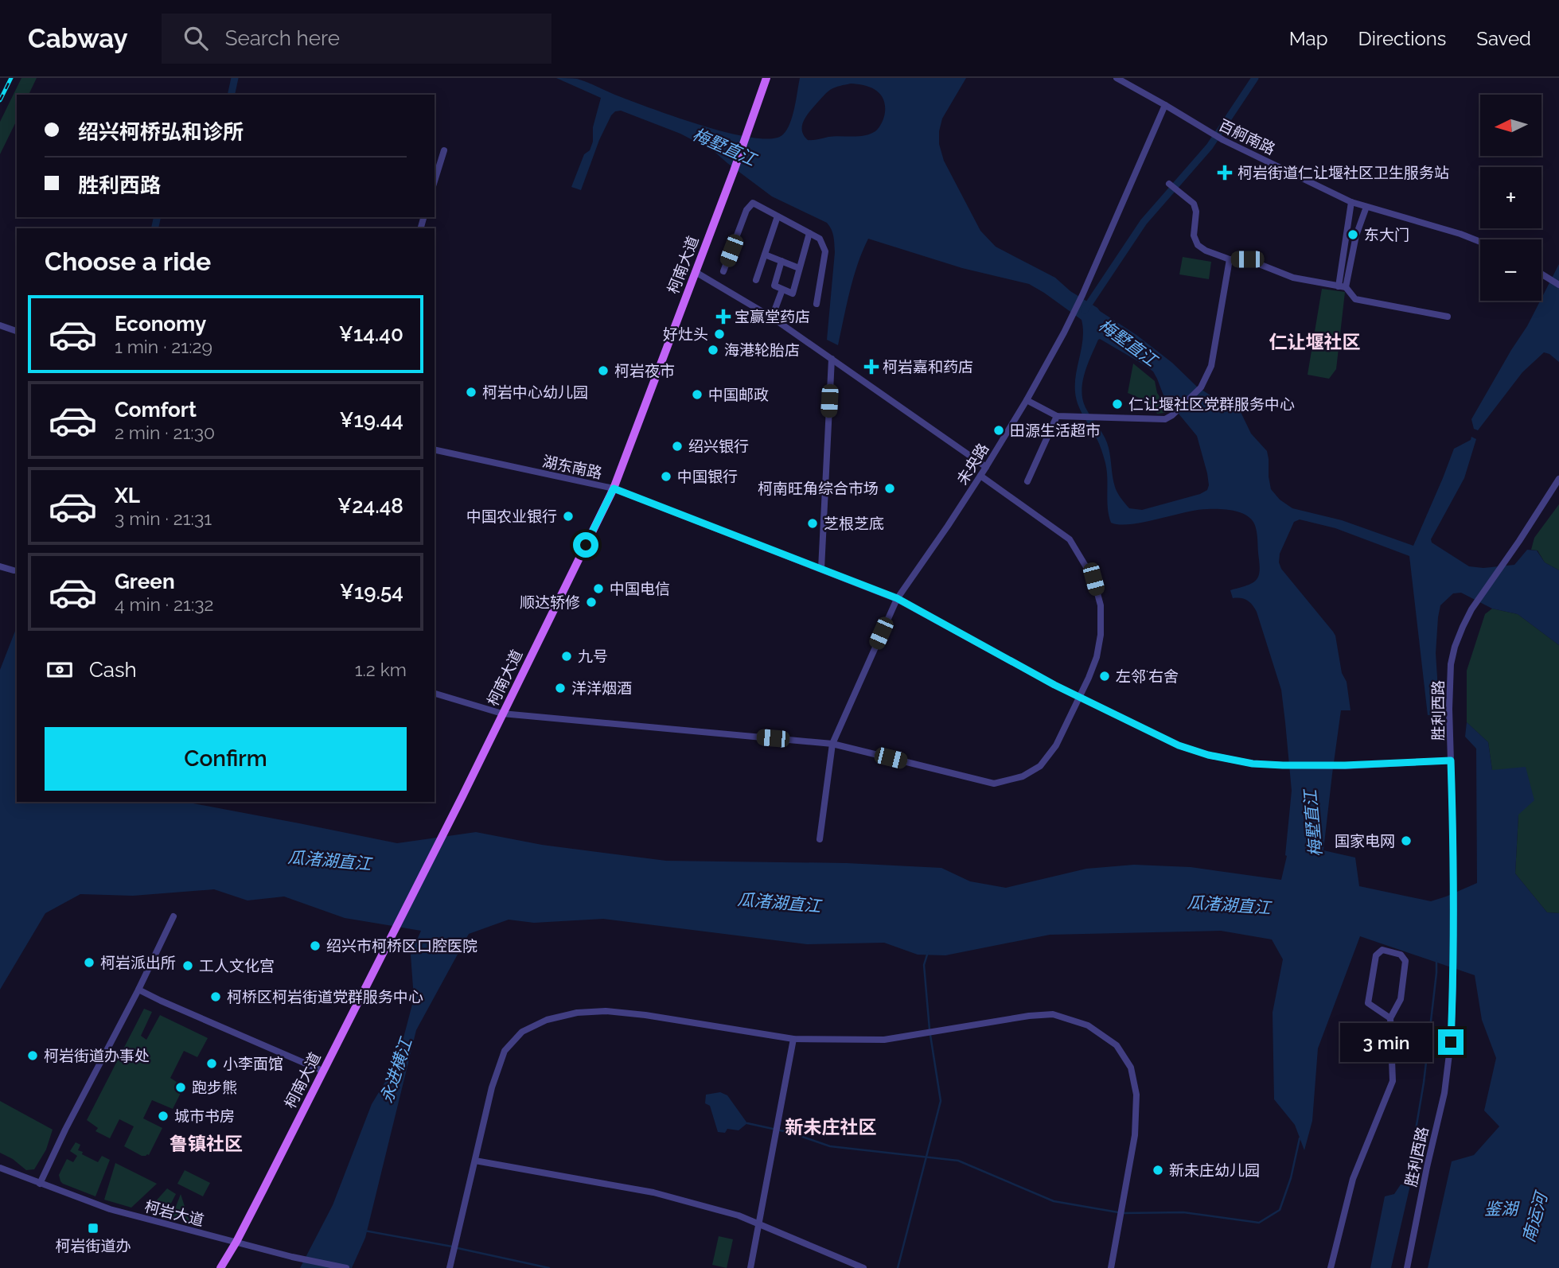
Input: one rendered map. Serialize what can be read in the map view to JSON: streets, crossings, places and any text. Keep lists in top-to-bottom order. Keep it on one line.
{"streets":{"main road":["柯南大道"],"street":["百舸南路","未央路","湖东南路","胜利西路","柯岩大道"]},"crossings":[["百舸南路","未央路"],["柯南大道","湖东南路"],["柯南大道","柯岩大道"],["未央路","湖东南路"],["湖东南路","胜利西路"]],"districts":["仁让堰社区","新未庄社区","鲁镇社区"],"water":["梅墅直江","瓜渚湖直江","永进横江","鉴湖","南运河"],"places":{"health":["柯岩街道仁让堰社区卫生服务站","宝赢堂药店","柯岩嘉和药店"],"other":["东大门","好灶头","海港轮胎店","柯岩夜市","柯岩中心幼儿园","中国邮政","仁让堰社区党群服务中心","田源生活超市","绍兴银行","中国银行","柯南旺角综合市场","中国农业银行","芝根芝底","中国电信","顺达轿修","九号","左邻˙右舍","洋洋烟酒","国家电网","绍兴市柯桥区口腔医院","柯岩派出所","工人文化宫","柯桥区柯岩街道党群服务中心","柯岩街道办事处","小李面馆","跑步熊","城市书房","新未庄幼儿园"],"transit":["柯岩街道办"]},"north":"left","page":{"header":"Cabway","search":"Search here","nav":["Map","Directions","Saved"],"map_buttons":["+","−"],"banner":["绍兴柯桥弘和诊所","胜利西路"],"heading":"Choose a ride","list":[{"name":"Economy","note":"1 min · 21:29","value":"¥14.40"},{"name":"Comfort","note":"2 min · 21:30","value":"¥19.44"},{"name":"XL","note":"3 min · 21:31","value":"¥24.48"},{"name":"Green","note":"4 min · 21:32","value":"¥19.54"}],"pay":["Cash","1.2 km"],"buttons":"Confirm","bubble":"3 min"}}
